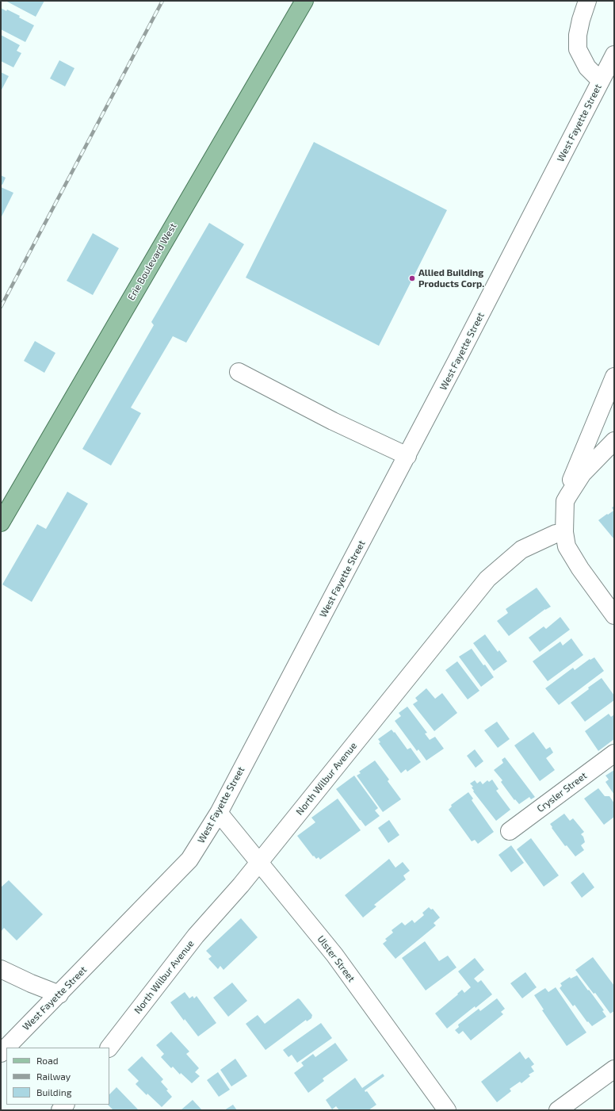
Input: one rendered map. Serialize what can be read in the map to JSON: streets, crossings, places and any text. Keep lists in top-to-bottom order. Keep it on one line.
{"streets":{"main road":["Erie Boulevard West"],"street":["West Fayette Street","North Wilbur Avenue","Crysler Street","Ulster Street"]},"crossings":[["West Fayette Street","Ulster Street"],["North Wilbur Avenue","Ulster Street"]],"places":["Allied Building Products Corp."],"legend":["Road","Railway","Building"]}
